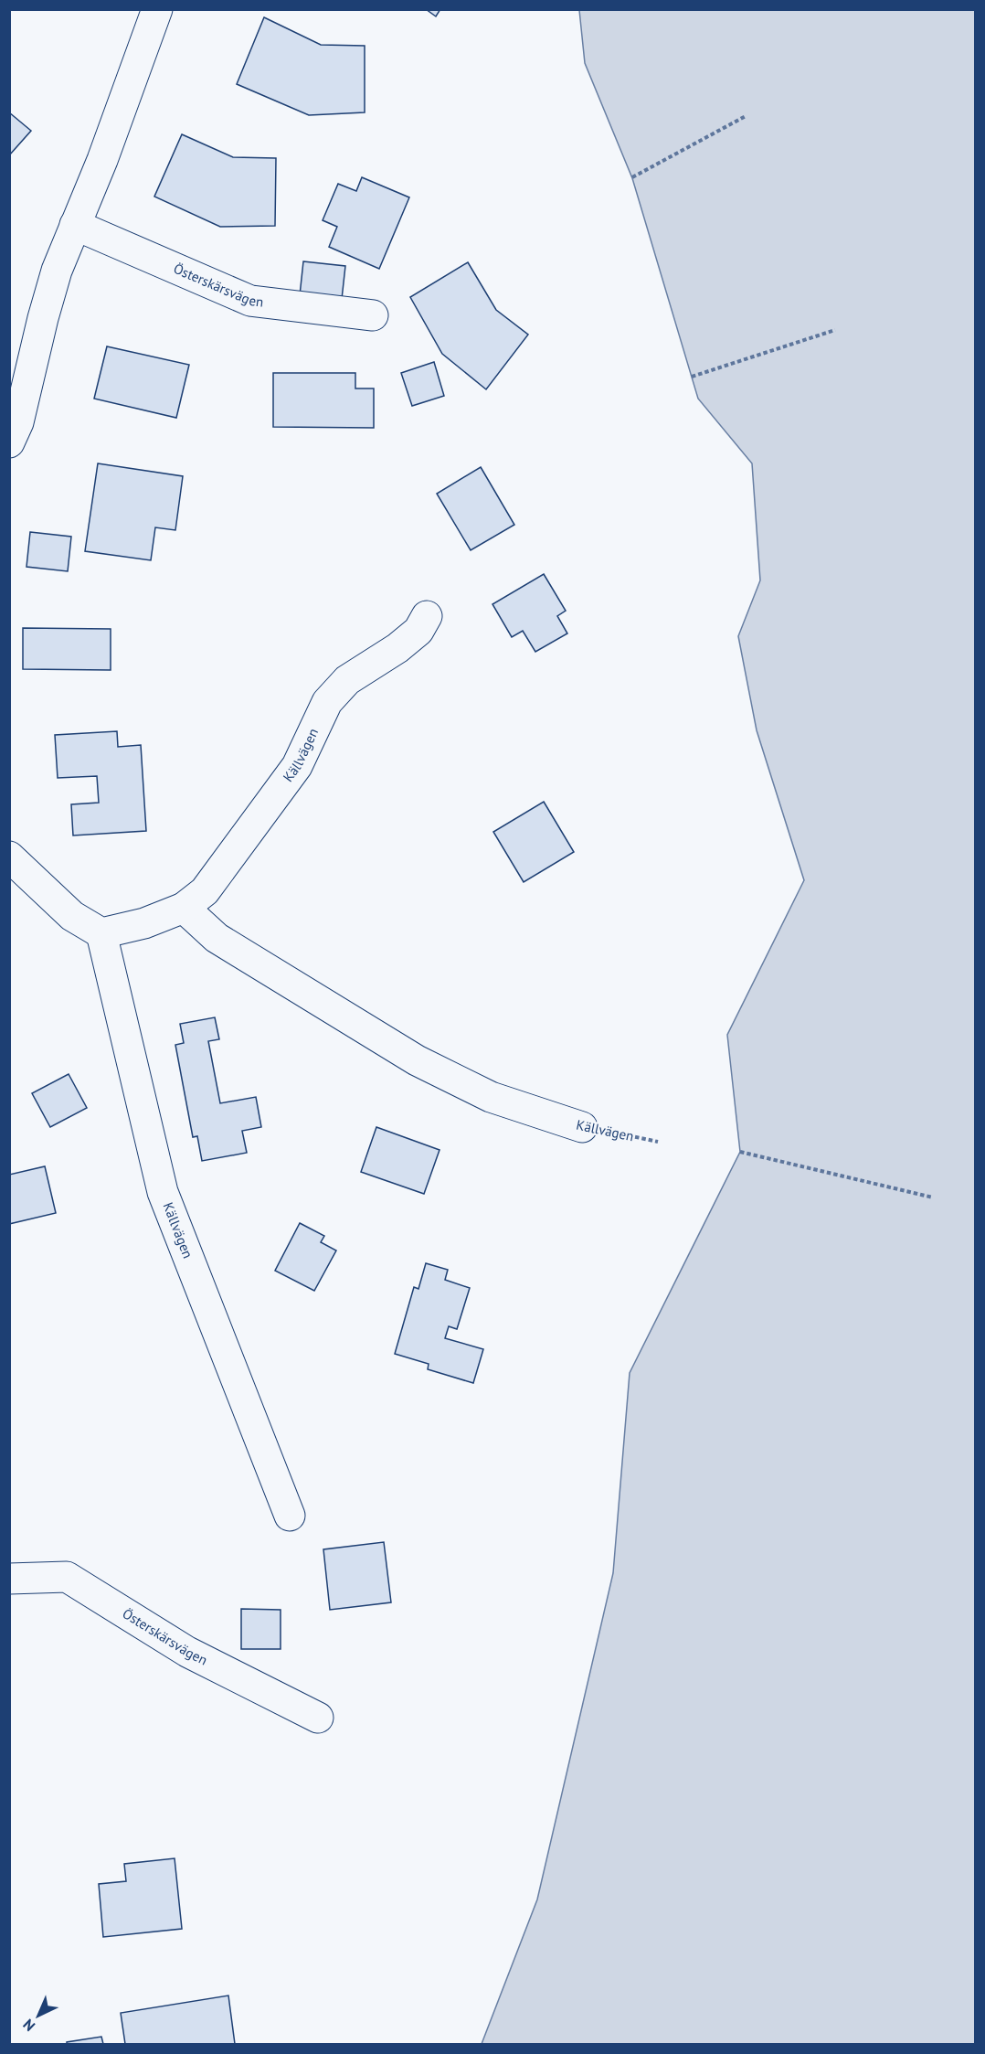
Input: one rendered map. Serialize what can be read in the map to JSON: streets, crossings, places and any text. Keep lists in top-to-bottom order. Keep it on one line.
{"streets":{"street":["Österskärsvägen","Källvägen"]},"north":"bottom left"}
